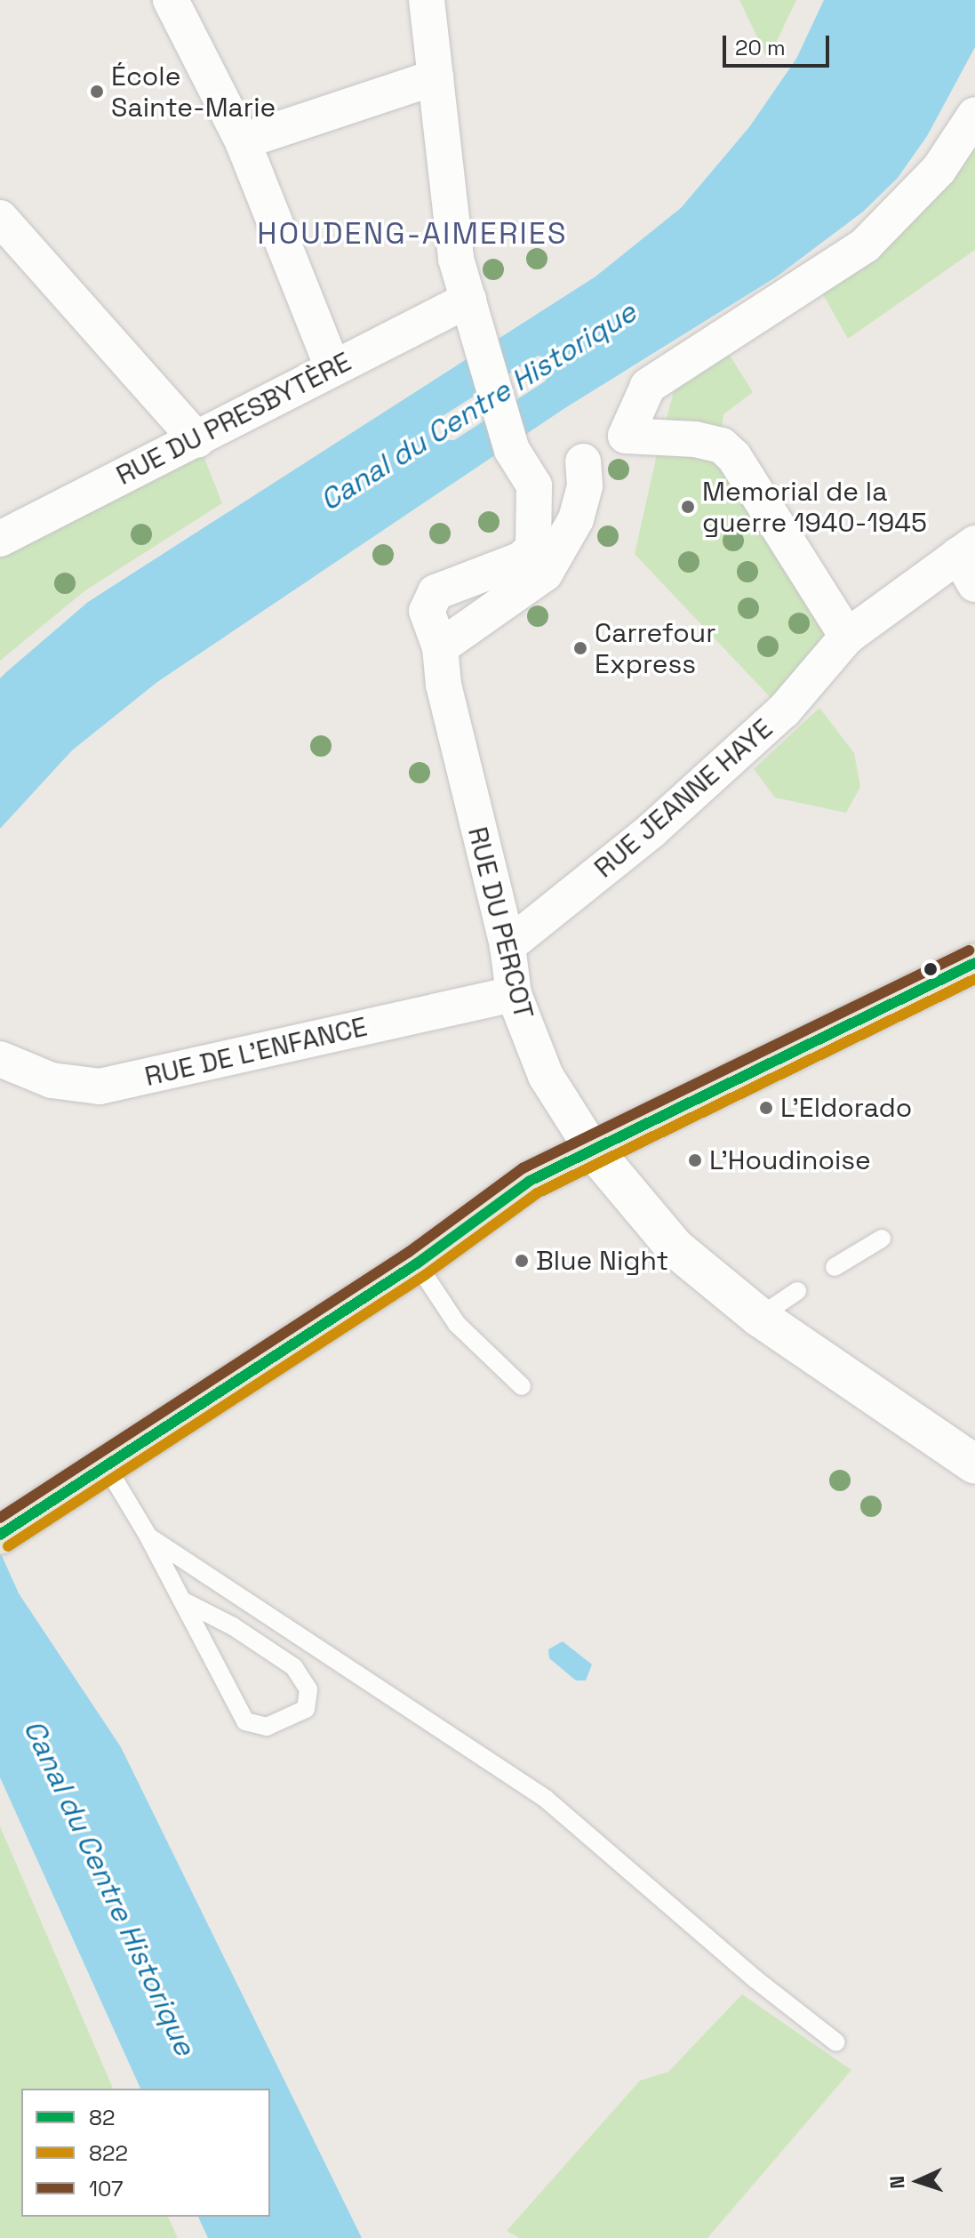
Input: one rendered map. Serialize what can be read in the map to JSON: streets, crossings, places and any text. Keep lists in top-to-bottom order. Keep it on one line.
{"streets":{"street":["RUE DU PRESBYTÈRE","RUE JEANNE HAYE","RUE DU PERCOT","RUE DE L'ENFANCE"]},"crossings":[["RUE JEANNE HAYE","RUE DU PERCOT"],["RUE DU PERCOT","RUE DE L'ENFANCE"]],"districts":["HOUDENG-AIMERIES"],"water":["Canal du Centre Historique"],"places":["École Sainte-Marie","Memorial de la guerre 1940-1945","Carrefour Express","L'Eldorado","L'Houdinoise","Blue Night"],"lines":["transit line 107","transit line 82","transit line 822"],"legend":["82","822","107"],"scale_bar":"20 m","north":"left"}
